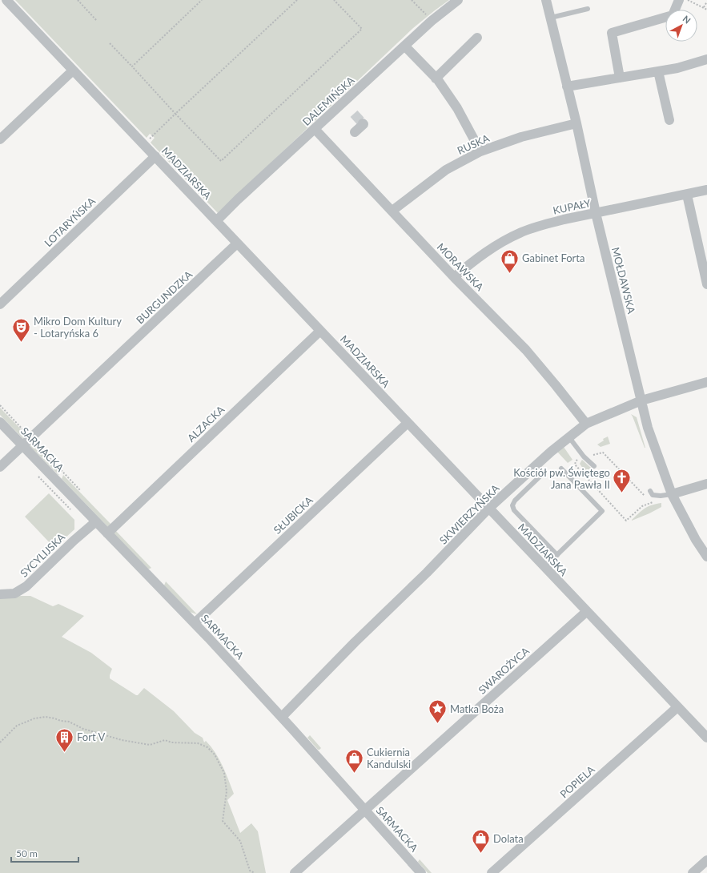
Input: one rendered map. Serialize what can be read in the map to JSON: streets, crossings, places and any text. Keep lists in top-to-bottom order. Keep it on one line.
{"streets":{"street":["DALEMIŃSKA","RUSKA","MADZIARSKA","KUPAŁY","LOTARYŃSKA","MORAWSKA","MOŁDAWSKA","BURGUNDZKA","ALZACKA","SARMACKA","SKWIERZYŃSKA","SŁUBICKA","SYCYLIJSKA","SWAROŻYCA","POPIELA"]},"crossings":[["DALEMIŃSKA","MADZIARSKA"],["DALEMIŃSKA","MORAWSKA"],["RUSKA","MORAWSKA"],["RUSKA","MOŁDAWSKA"],["MADZIARSKA","LOTARYŃSKA"],["MADZIARSKA","BURGUNDZKA"],["MADZIARSKA","ALZACKA"],["MADZIARSKA","SKWIERZYŃSKA"],["MADZIARSKA","SŁUBICKA"],["MADZIARSKA","SWAROŻYCA"],["MADZIARSKA","POPIELA"],["KUPAŁY","MORAWSKA"],["KUPAŁY","MOŁDAWSKA"],["MORAWSKA","SKWIERZYŃSKA"],["MOŁDAWSKA","SKWIERZYŃSKA"],["BURGUNDZKA","SARMACKA"],["ALZACKA","SARMACKA"],["SARMACKA","SKWIERZYŃSKA"],["SARMACKA","SŁUBICKA"],["SARMACKA","SYCYLIJSKA"],["SARMACKA","SWAROŻYCA"]],"places":{"shop":["Gabinet Forta","Cukiernia Kandulski","Dolata"],"theatre":["Mikro Dom Kultury - Lotaryńska 6"],"church":["Kościół pw. Świętego Jana Pawła II"],"place":["Matka Boża"],"building":["Fort V"]},"scale_bar":"50 m","north":"top right"}
